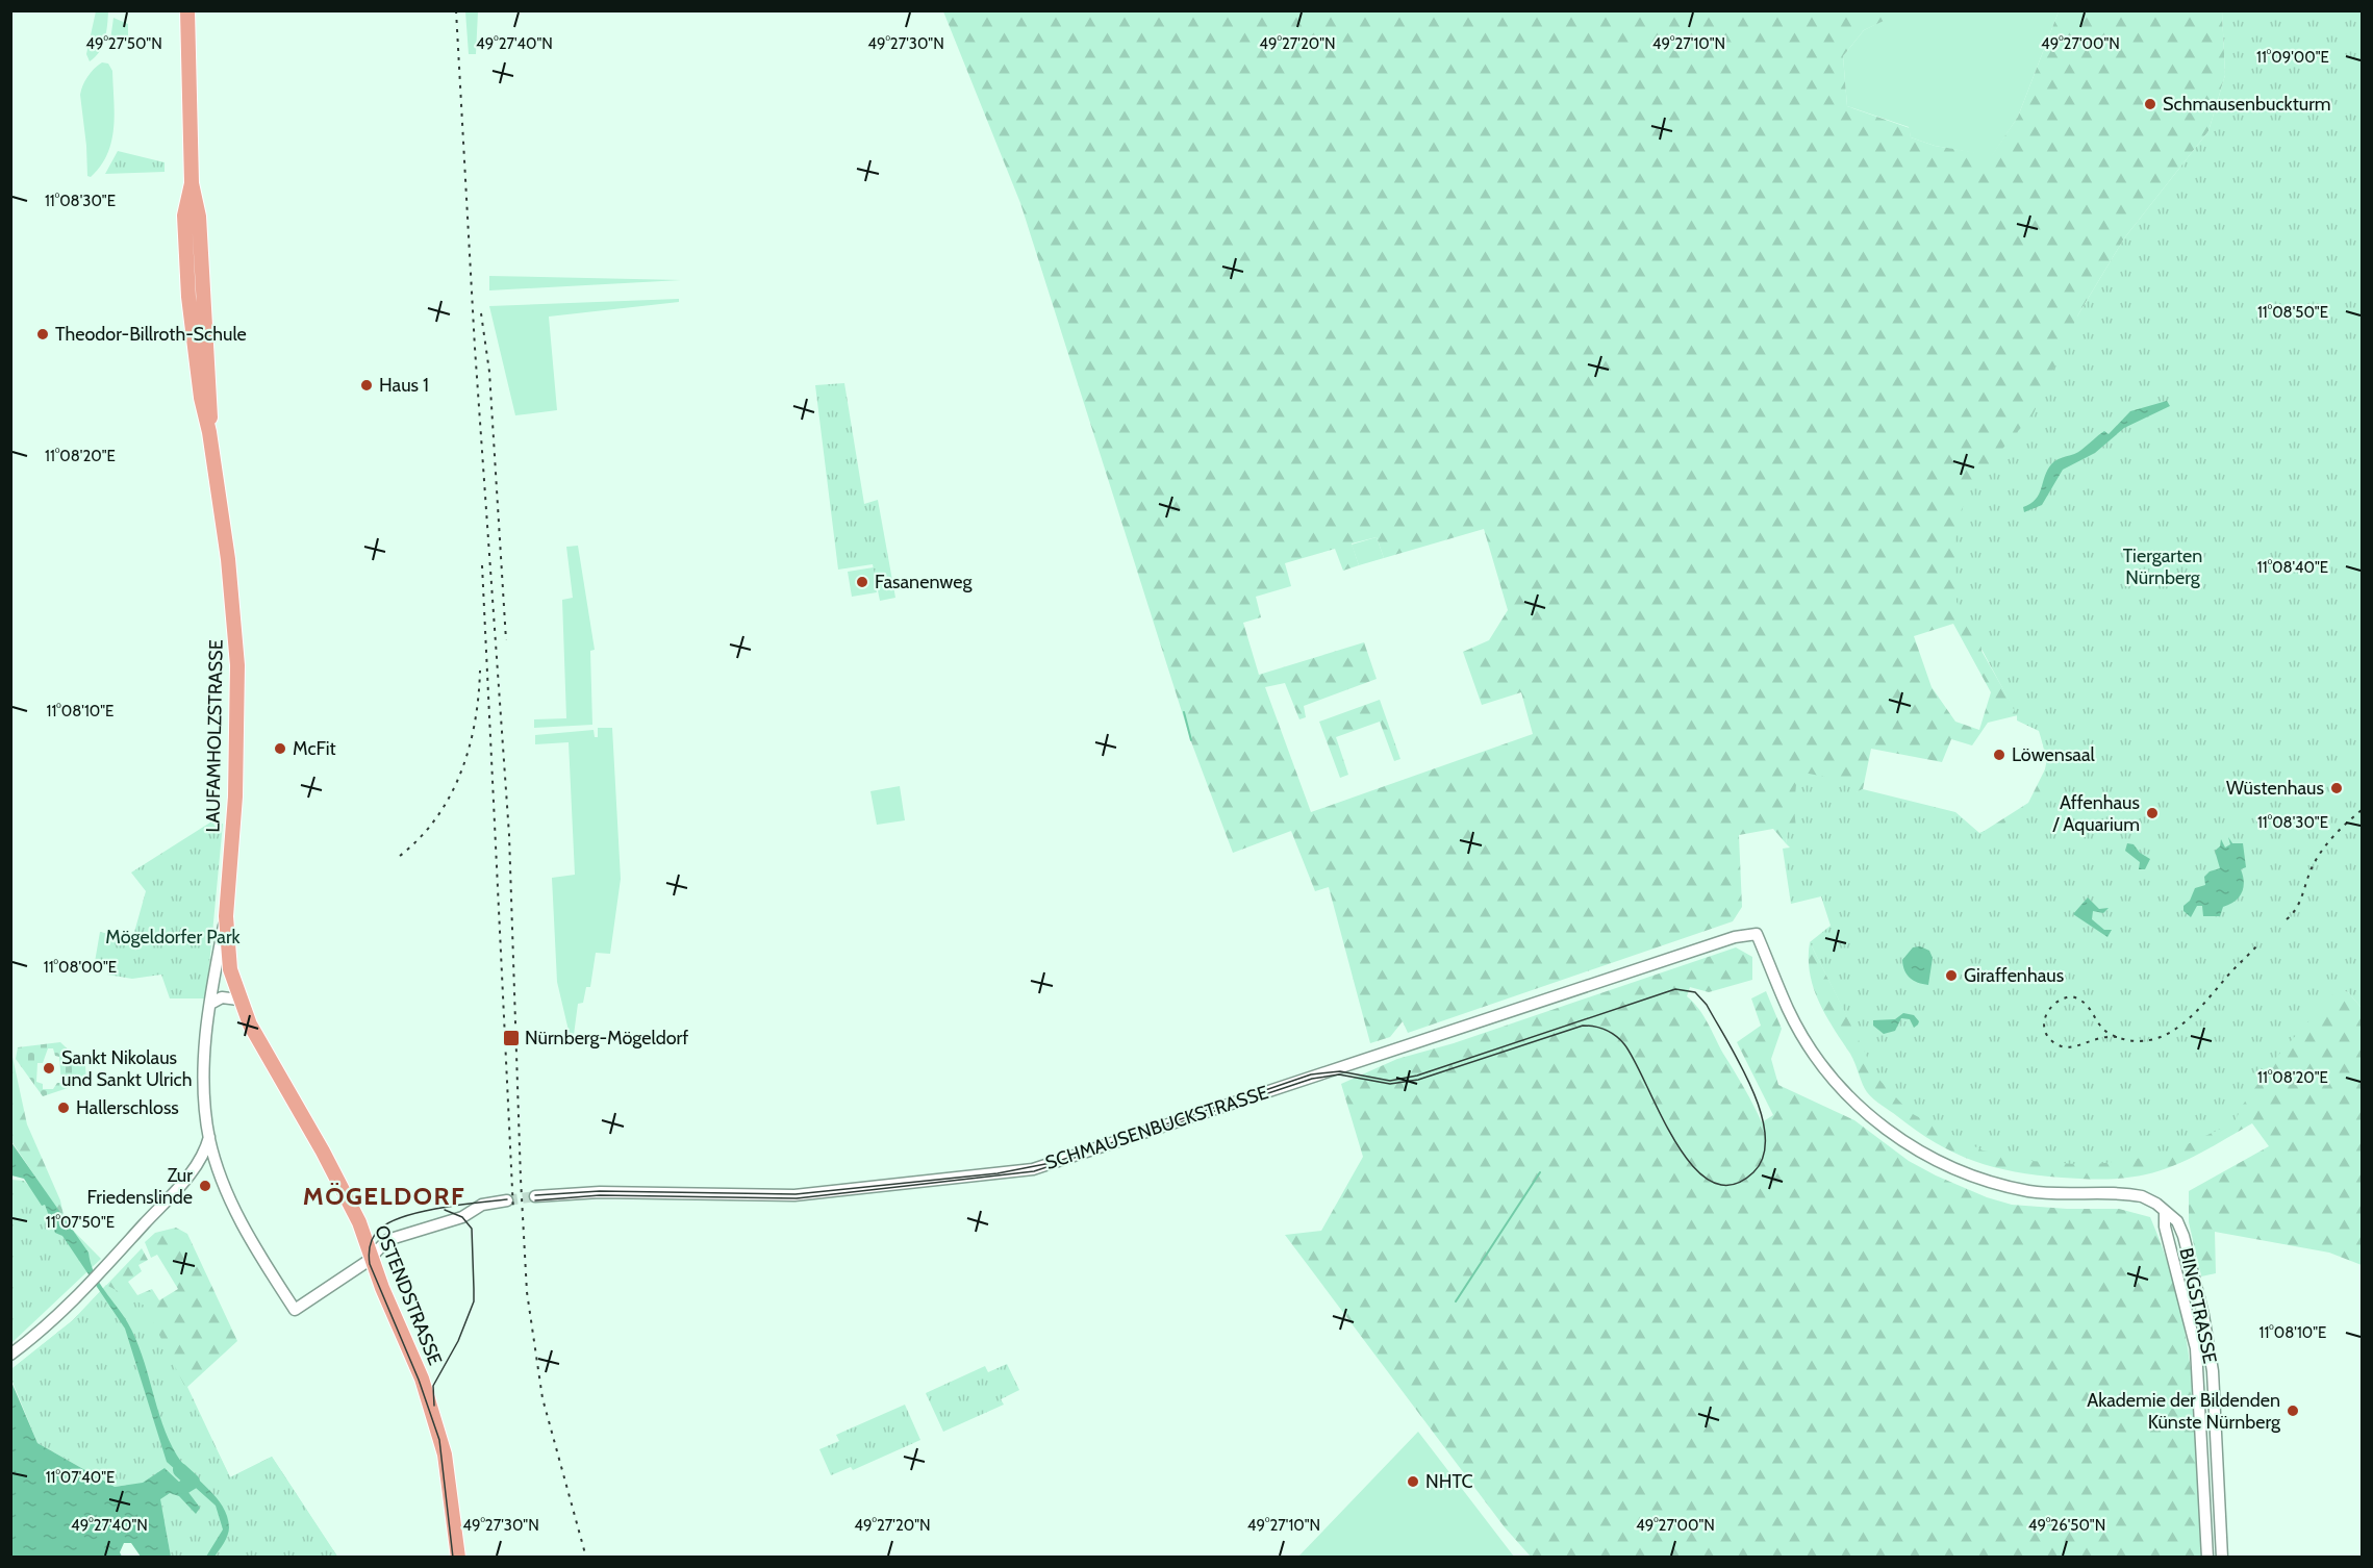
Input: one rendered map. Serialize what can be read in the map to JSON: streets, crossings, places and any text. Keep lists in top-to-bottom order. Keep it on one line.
{"streets":{"main road":["LAUFAMHOLZSTRASSE","OSTENDSTRASSE"],"street":["SCHMAUSENBUCKSTRASSE","BINGSTRASSE"]},"crossings":[["LAUFAMHOLZSTRASSE","OSTENDSTRASSE"],["SCHMAUSENBUCKSTRASSE","BINGSTRASSE"]],"districts":["MÖGELDORF"],"parks":["Tiergarten Nürnberg","Mögeldorfer Park"],"places":{"other":["Schmausenbuckturm","Theodor-Billroth-Schule","Haus 1","Fasanenweg","McFit","Löwensaal","Wüstenhaus","Affenhaus / Aquarium","Giraffenhaus","Sankt Nikolaus und Sankt Ulrich","Hallerschloss","Zur Friedenslinde","Akademie der Bildenden Künste Nürnberg","NHTC"],"transit":["Nürnberg-Mögeldorf"]},"coordinates":["49°27'50\"N","49°27'40\"N","49°27'30\"N","49°27'20\"N","49°27'10\"N","49°27'00\"N","11°09'00\"E","11°08'30\"E","11°08'50\"E","11°08'20\"E","11°08'40\"E","11°08'10\"E","11°08'00\"E","11°07'50\"E","11°07'40\"E","49°26'50\"N"]}
